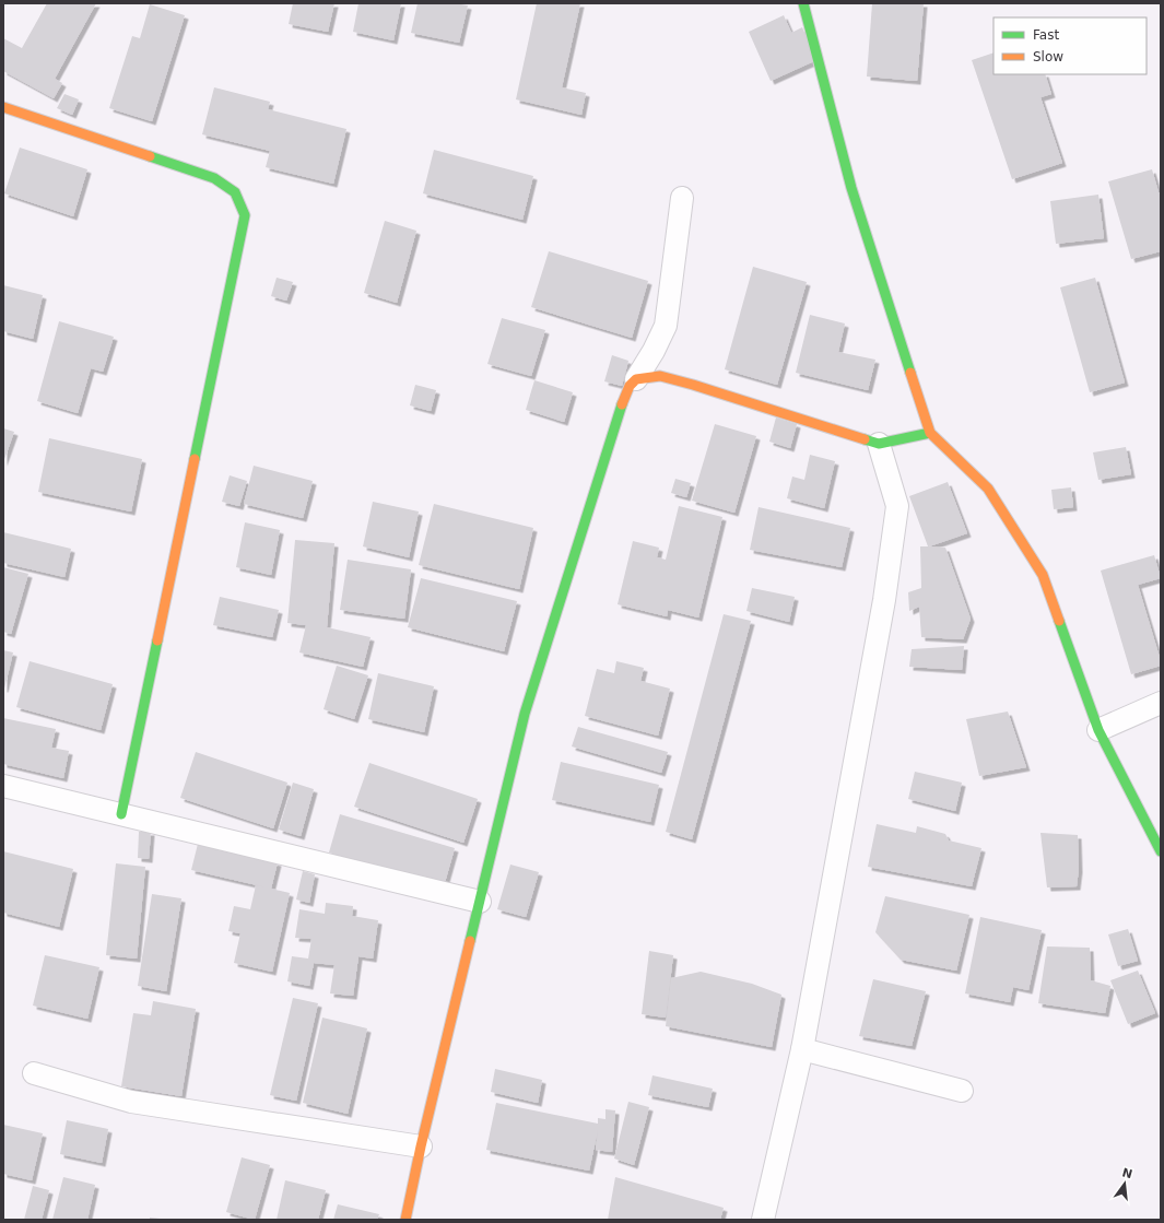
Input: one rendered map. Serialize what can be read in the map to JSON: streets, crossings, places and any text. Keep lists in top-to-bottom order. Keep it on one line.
{"legend":["Fast","Slow"],"north":"top"}
